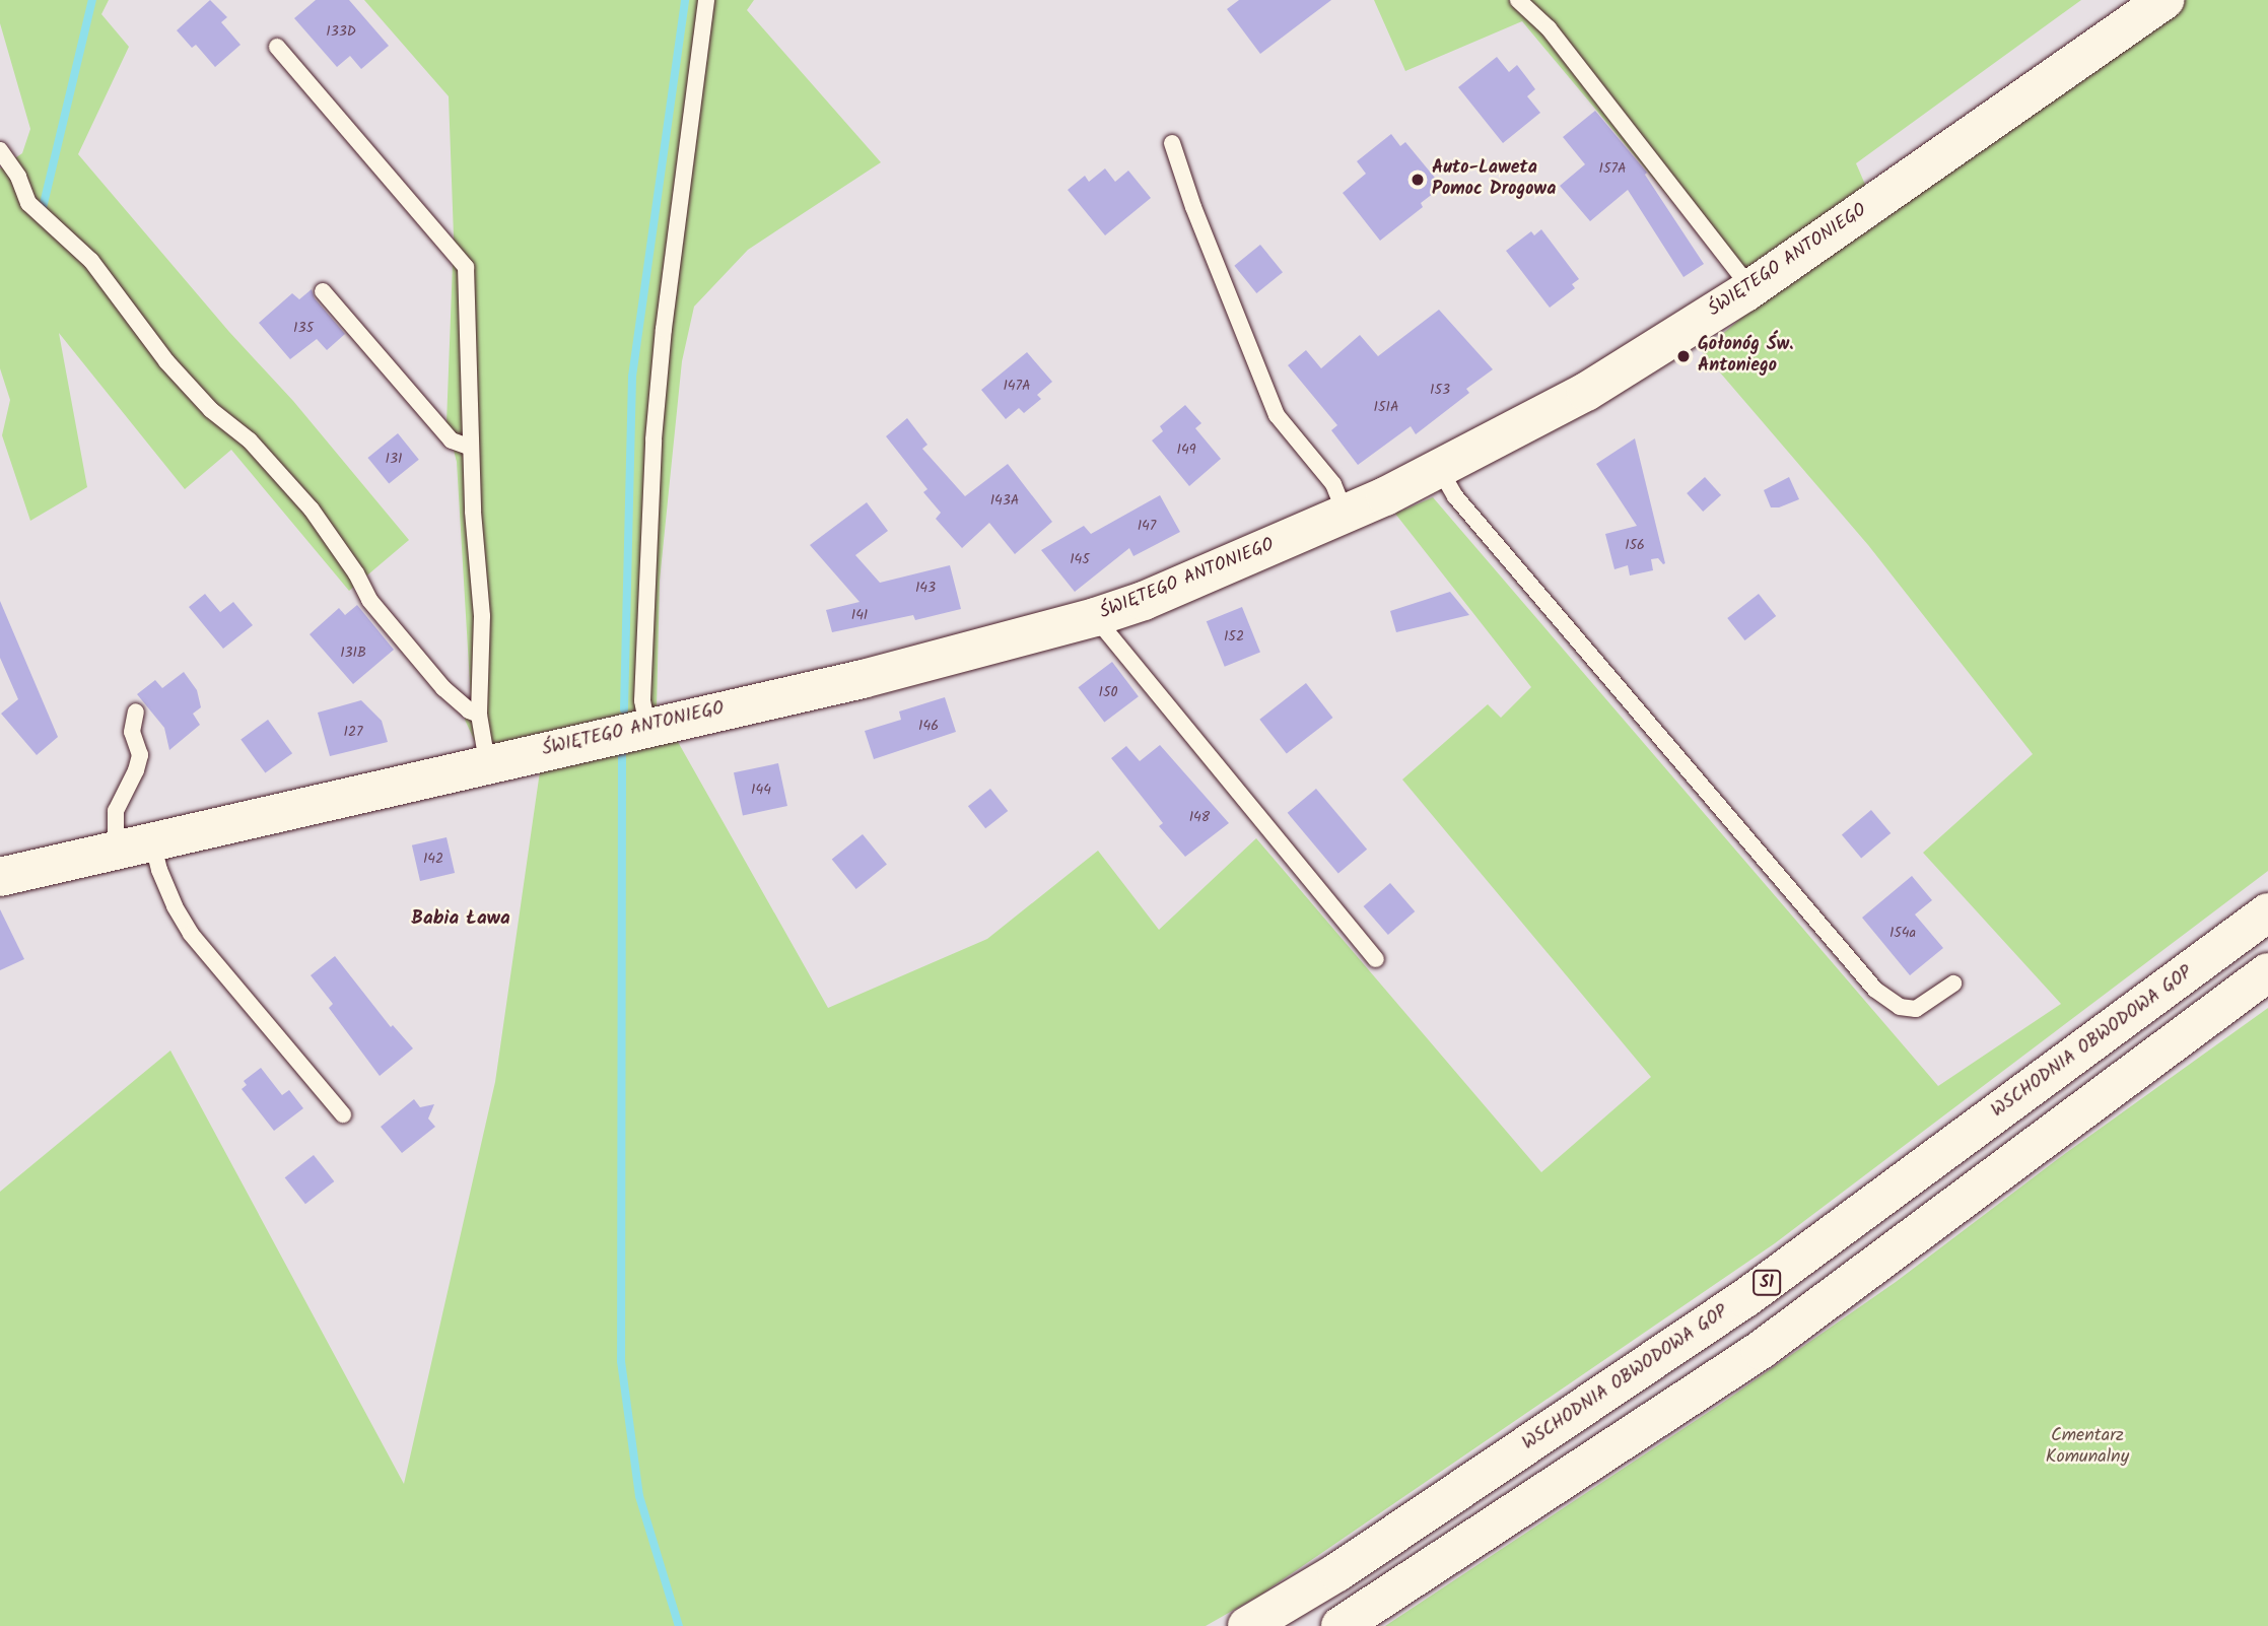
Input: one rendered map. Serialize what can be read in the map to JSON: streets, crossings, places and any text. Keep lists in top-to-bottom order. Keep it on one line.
{"streets":{"main road":["ŚWIĘTEGO ANTONIEGO","WSCHODNIA OBWODOWA GOP","S1"]},"districts":["Babia Ława"],"parks":["Cmentarz Komunalny"],"places":["Auto-Laweta Pomoc Drogowa","Gołonóg Św. Antoniego"],"house_numbers":["133D","157A","135","147A","153","151A","149","131","143A","147","156","145","143","141","152","131B","150","146","127","144","148","142","154a"]}
